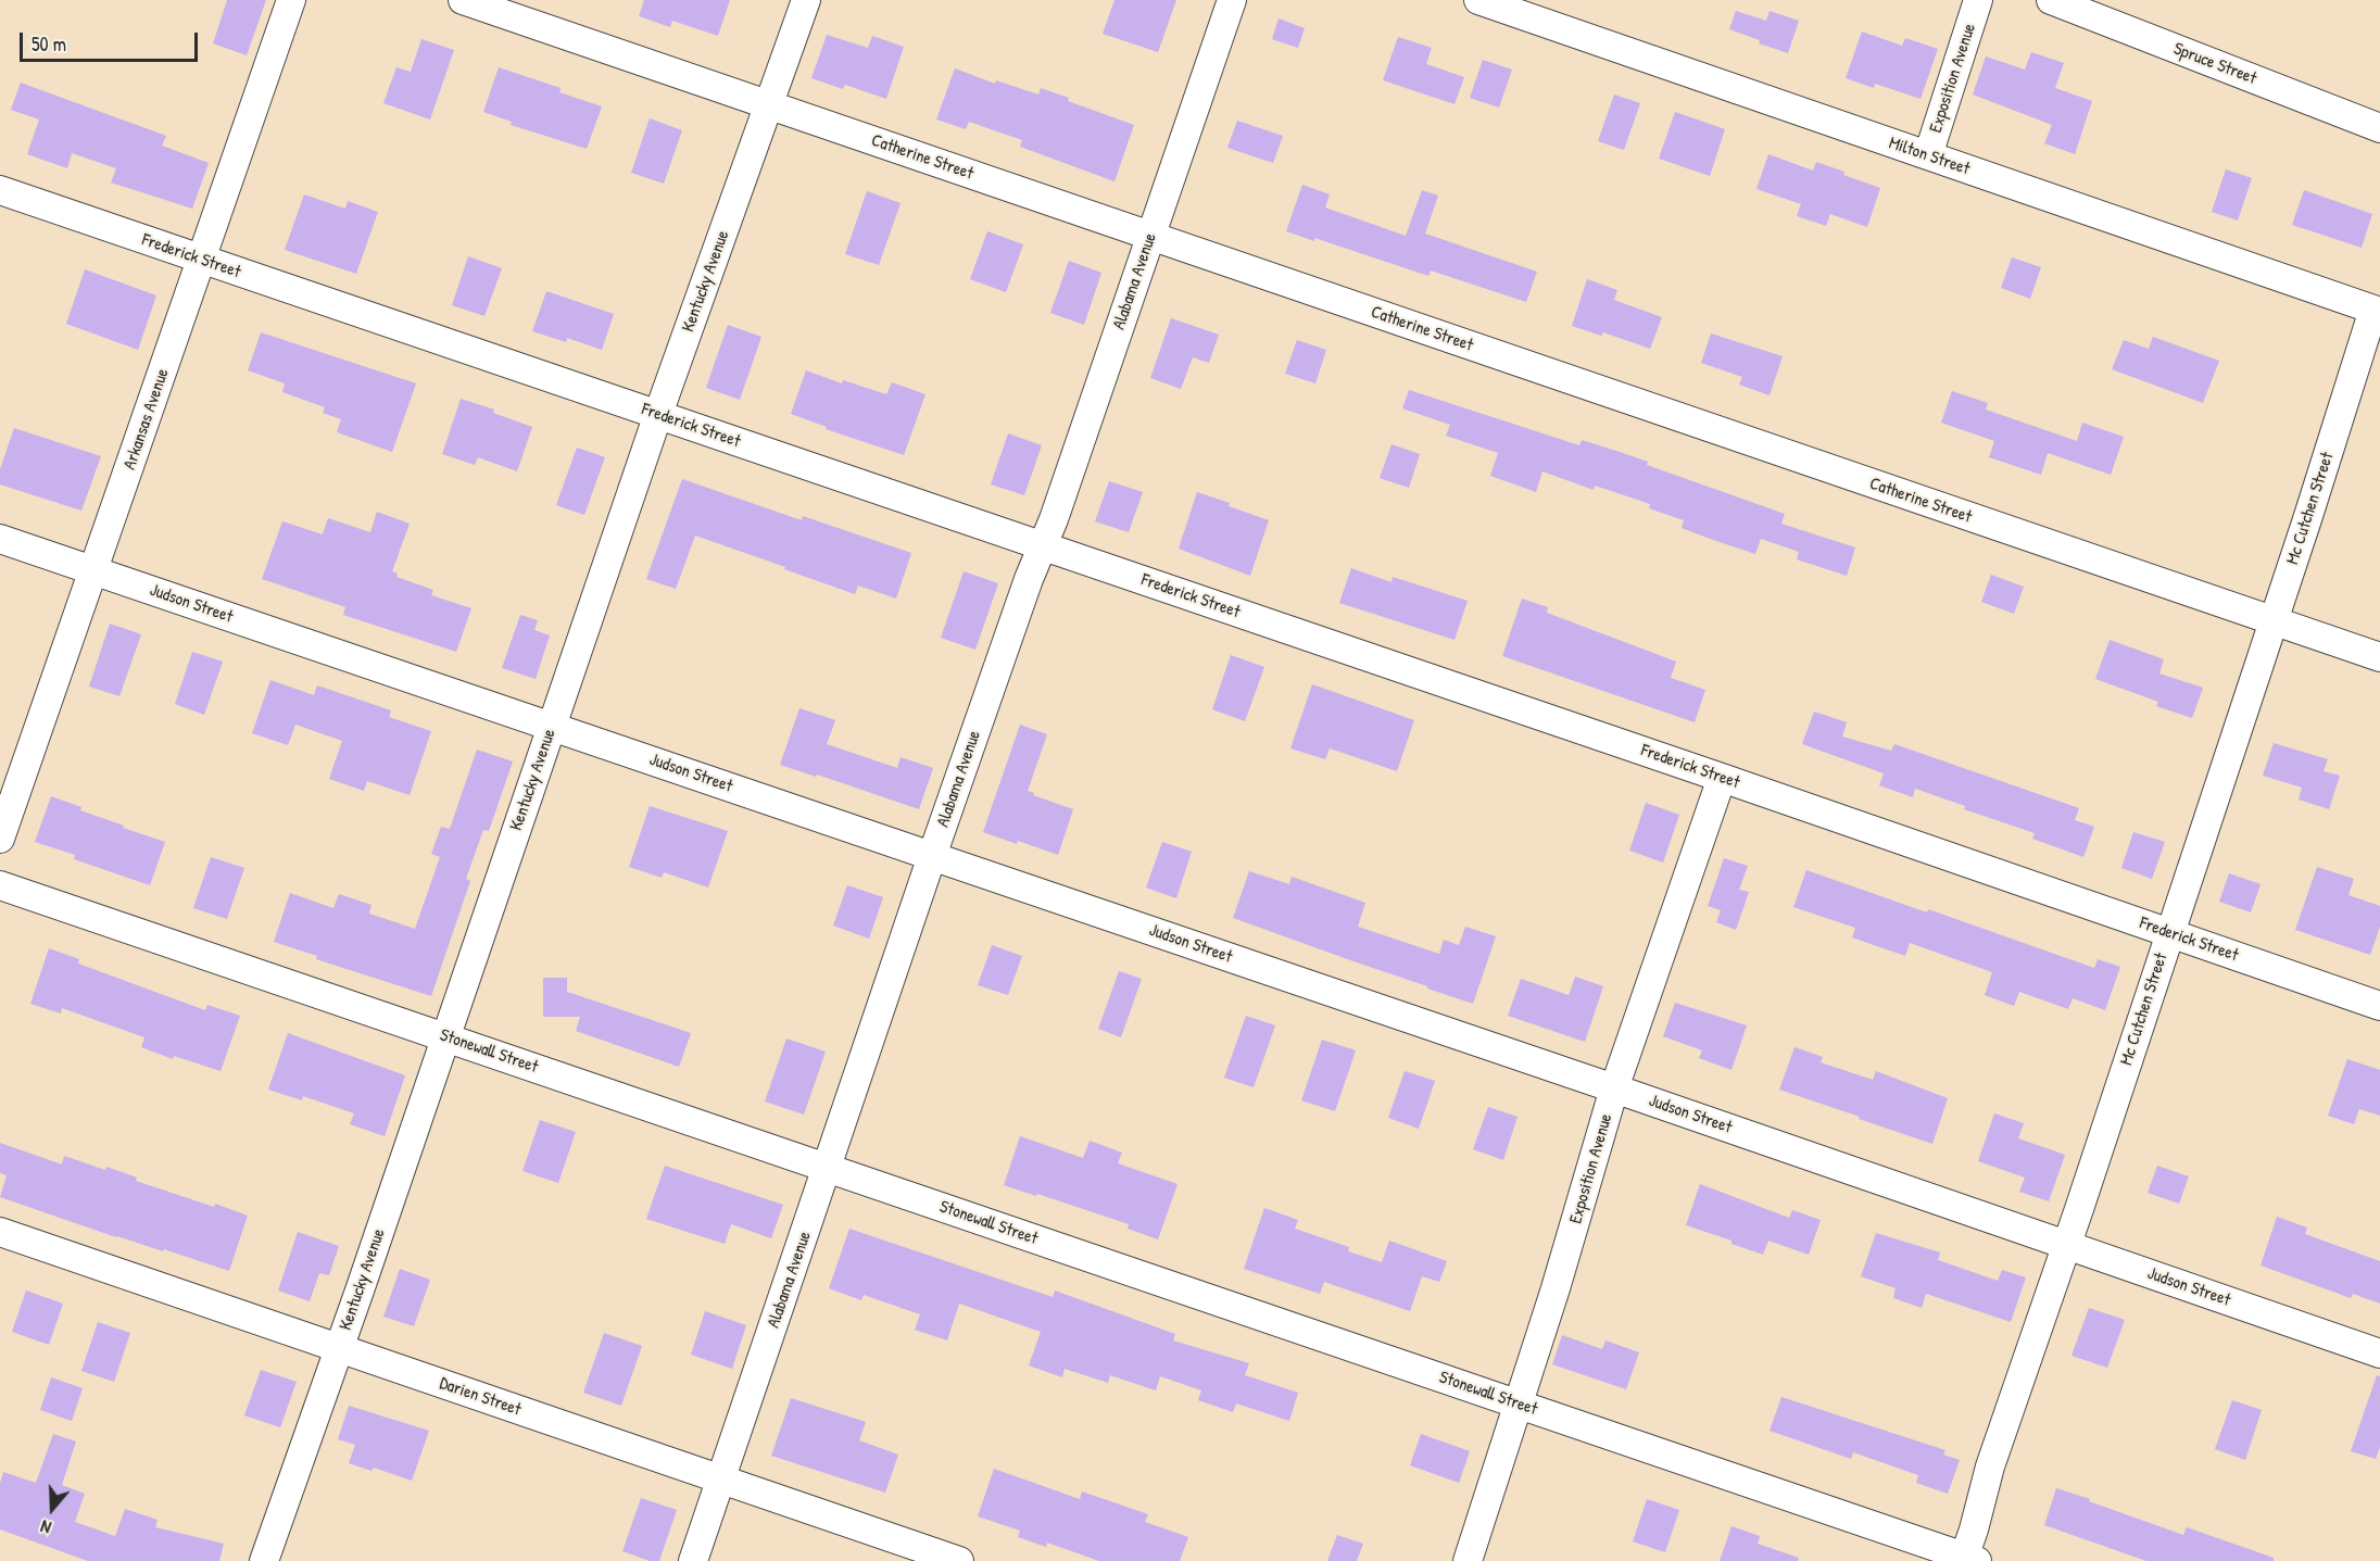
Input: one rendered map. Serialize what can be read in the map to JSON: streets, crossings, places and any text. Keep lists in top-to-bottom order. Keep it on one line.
{"streets":{"street":["Spruce Street","Exposition Avenue","Milton Street","Catherine Street","Frederick Street","Kentucky Avenue","Alabama Avenue","Arkansas Avenue","Mc Cutchen Street","Judson Street","Stonewall Street","Darien Street"]},"crossings":[["Exposition Avenue","Milton Street"],["Exposition Avenue","Frederick Street"],["Exposition Avenue","Judson Street"],["Exposition Avenue","Stonewall Street"],["Milton Street","Mc Cutchen Street"],["Catherine Street","Kentucky Avenue"],["Catherine Street","Alabama Avenue"],["Catherine Street","Mc Cutchen Street"],["Frederick Street","Kentucky Avenue"],["Frederick Street","Alabama Avenue"],["Frederick Street","Arkansas Avenue"],["Frederick Street","Mc Cutchen Street"],["Kentucky Avenue","Judson Street"],["Kentucky Avenue","Stonewall Street"],["Kentucky Avenue","Darien Street"],["Alabama Avenue","Judson Street"],["Alabama Avenue","Stonewall Street"],["Alabama Avenue","Darien Street"],["Arkansas Avenue","Judson Street"],["Mc Cutchen Street","Judson Street"],["Mc Cutchen Street","Stonewall Street"]],"scale_bar":"50 m","north":"bottom"}
